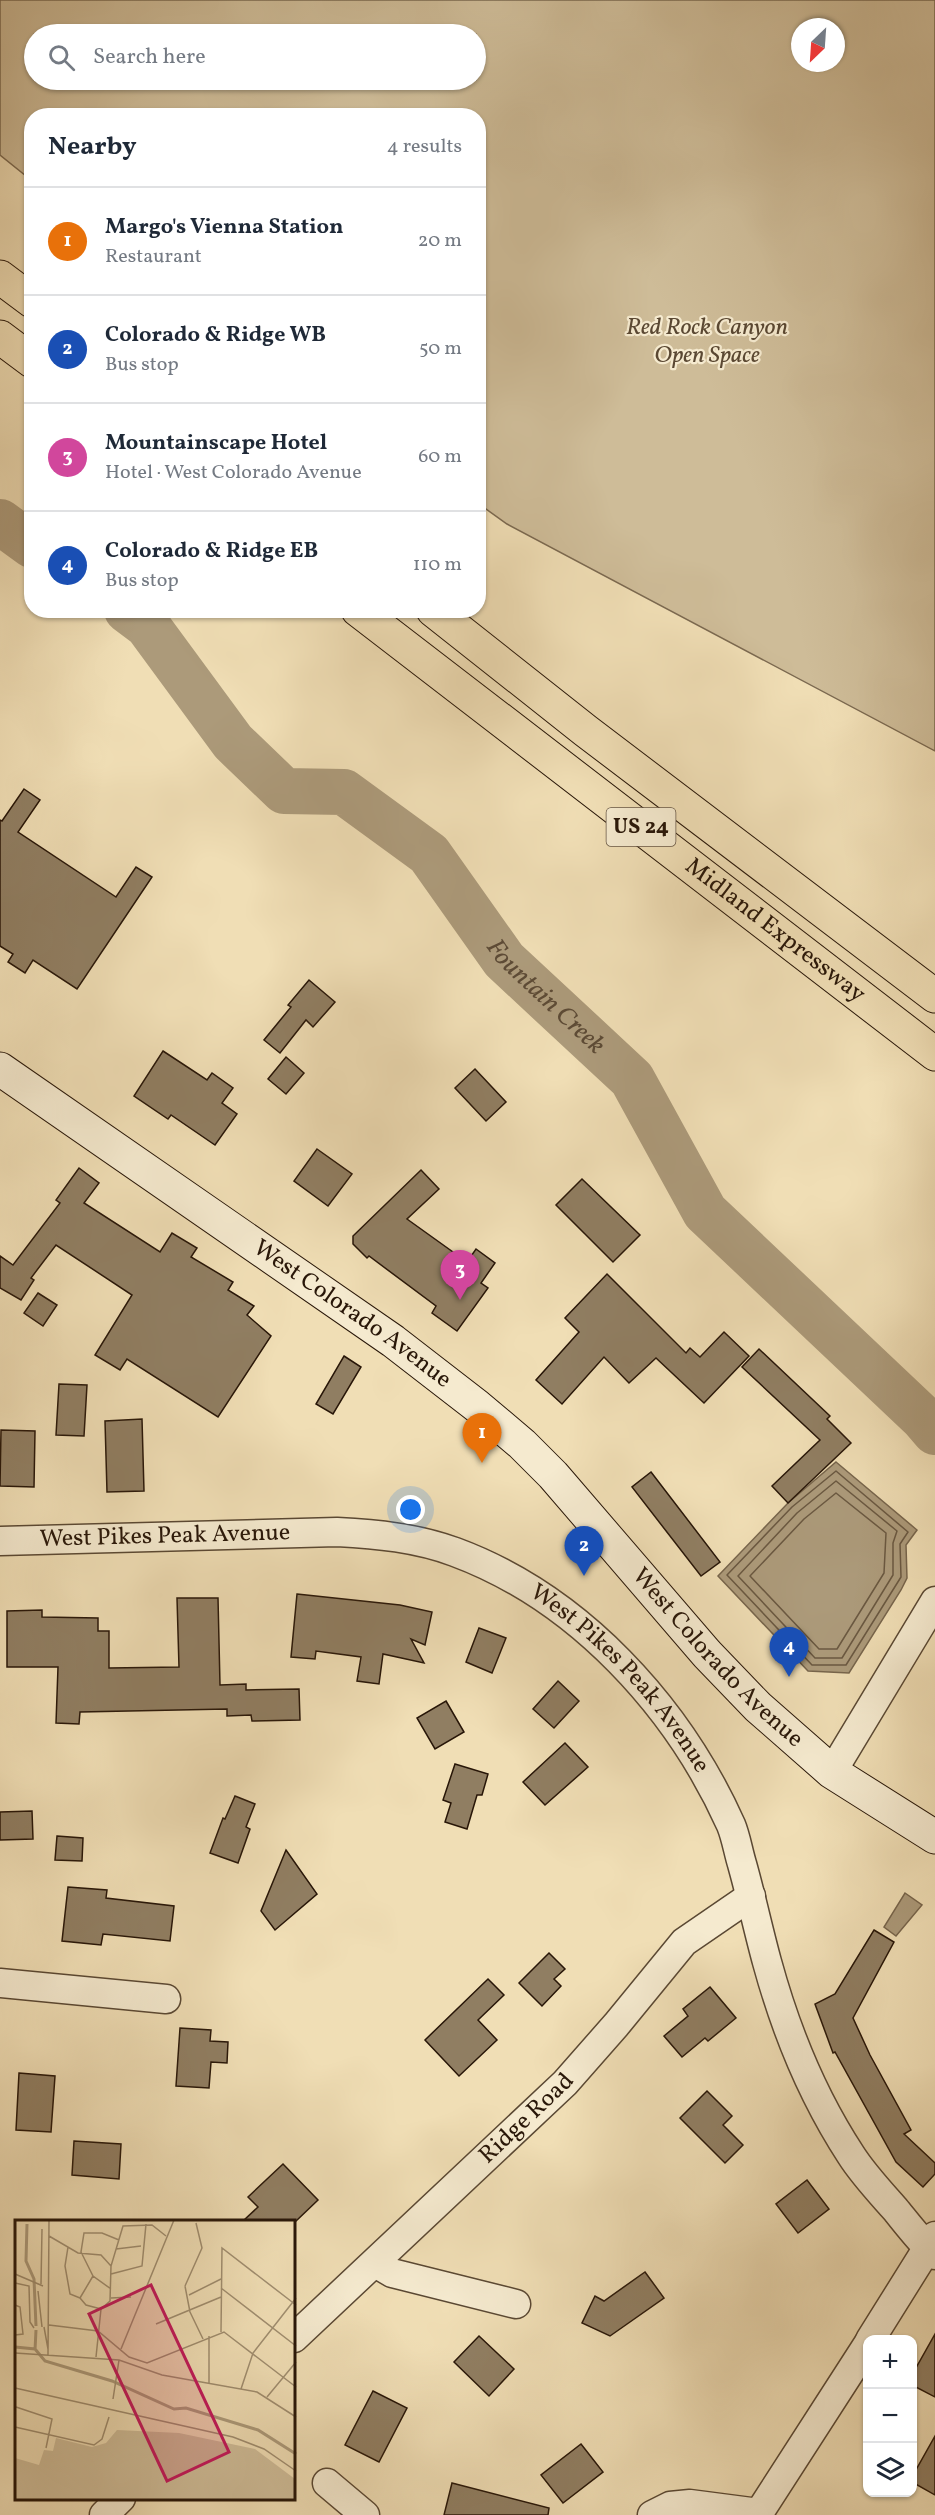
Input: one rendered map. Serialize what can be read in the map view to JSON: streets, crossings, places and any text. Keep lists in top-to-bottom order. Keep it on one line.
{"streets":{"highway":["US 24","Midland Expressway"],"main road":["West Colorado Avenue"],"street":["West Pikes Peak Avenue","Ridge Road"]},"crossings":[["West Pikes Peak Avenue","Ridge Road"]],"water":["Fountain Creek"],"parks":["Red Rock Canyon Open Space"],"north":"bottom left","page":{"search":"Search here","heading":["Nearby","4 results"],"list":[{"mark":"1","name":"Margo's Vienna Station","note":"Restaurant","value":"20 m"},{"mark":"2","name":"Colorado & Ridge WB","note":"Bus stop","value":"50 m"},{"mark":"3","name":"Mountainscape Hotel","note":"Hotel · West Colorado Avenue","value":"60 m"},{"mark":"4","name":"Colorado & Ridge EB","note":"Bus stop","value":"110 m"}],"pins":["3","1","2","4"],"map_buttons":["+","−"]}}
